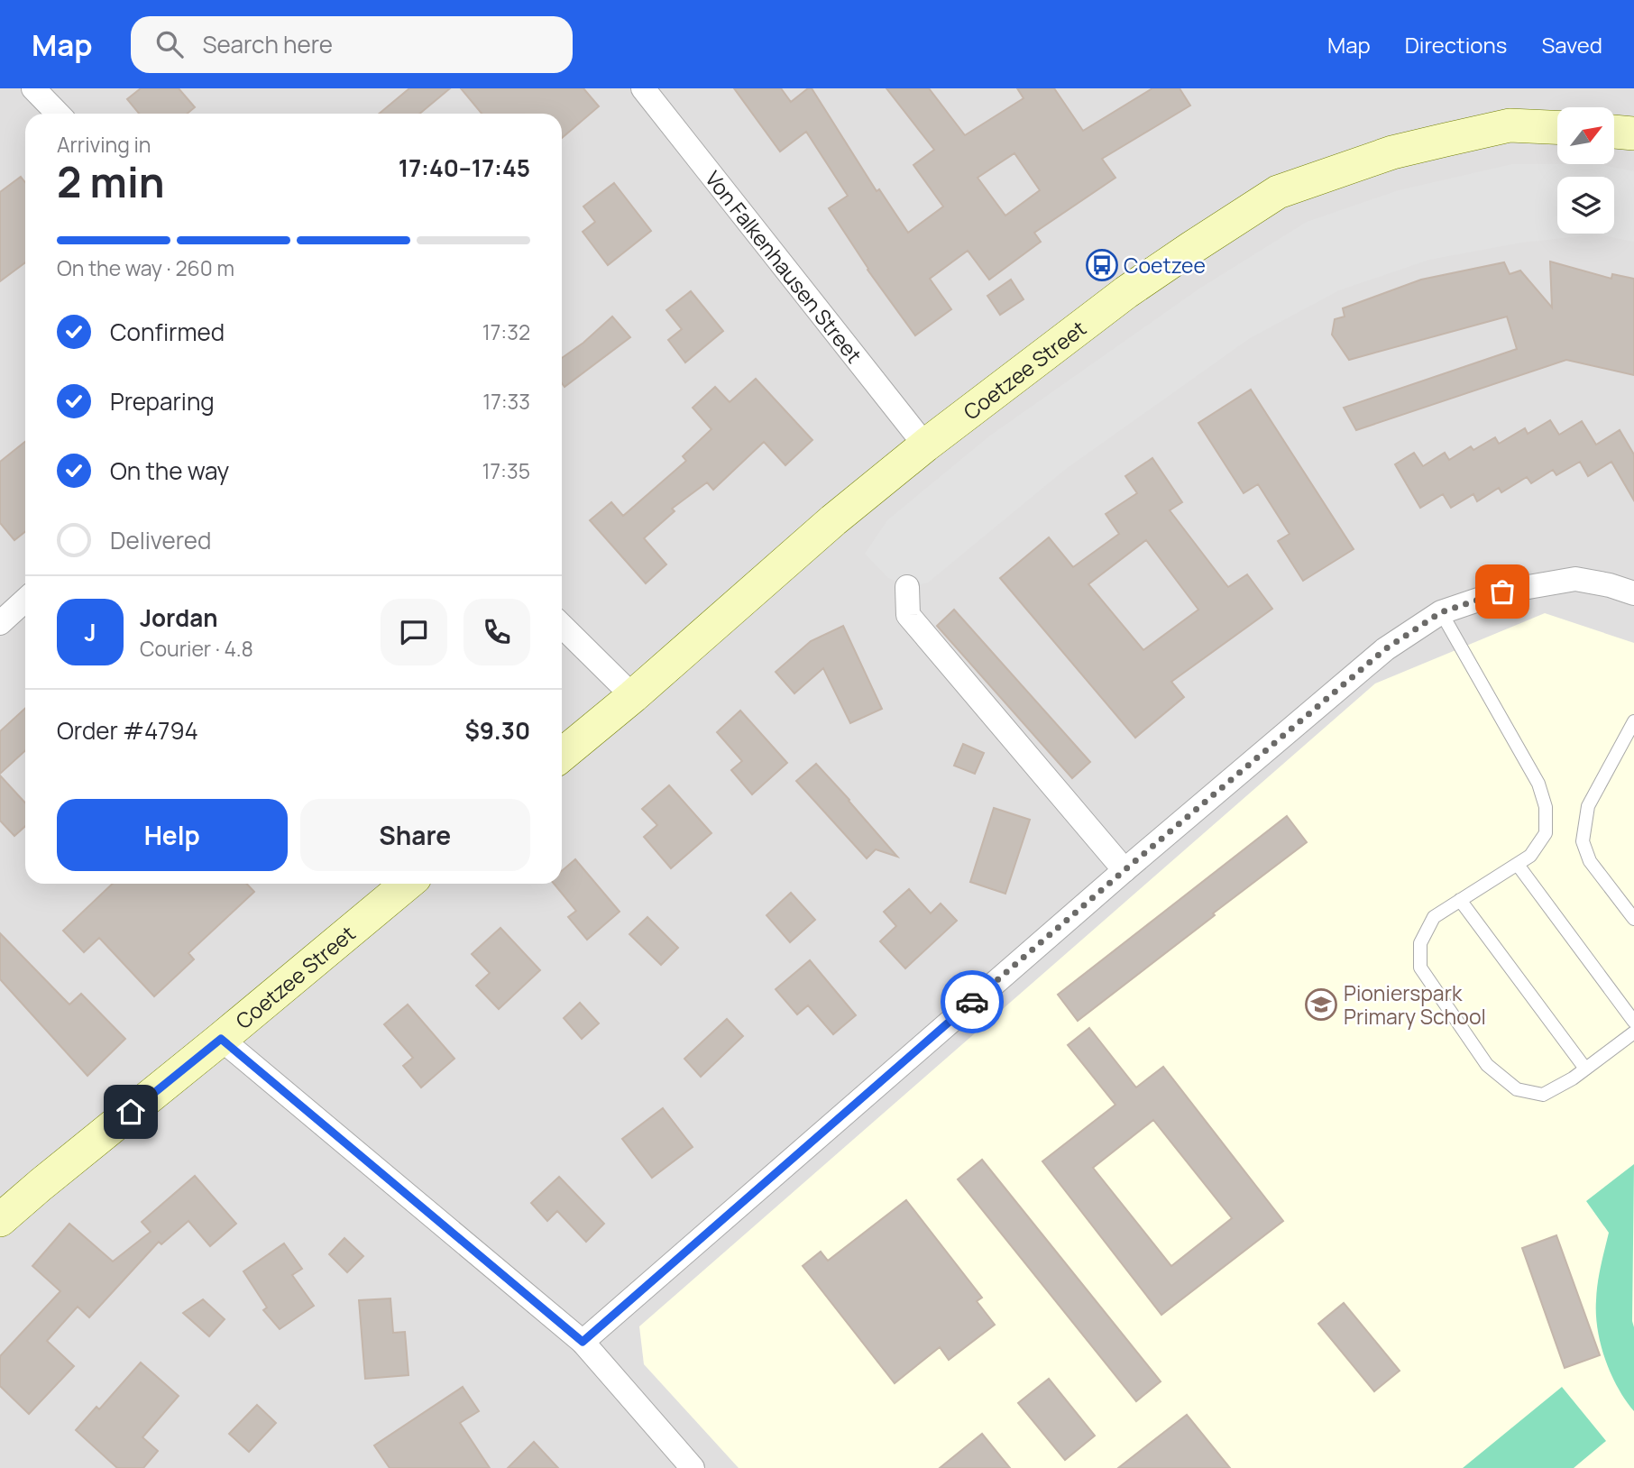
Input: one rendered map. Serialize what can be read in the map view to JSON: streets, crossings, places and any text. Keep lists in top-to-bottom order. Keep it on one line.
{"streets":{"street":["Von Falkenhausen Street","Coetzee Street"]},"crossings":[["Von Falkenhausen Street","Coetzee Street"]],"places":{"bus stop":["Coetzee"],"school or university":["Pionierspark Primary School"]},"north":"top right","page":{"header":"Map","search":"Search here","nav":["Map","Directions","Saved"],"heading":["2 min","Arriving in","17:40–17:45"],"panel":["Jordan","Courier · 4.8","Order #4794","$9.30"],"bar":"On the way · 260 m","list":[["Confirmed","17:32"],["Preparing","17:33"],["On the way","17:35"],"Delivered"],"round":"J","buttons":["Help","Share"]}}
